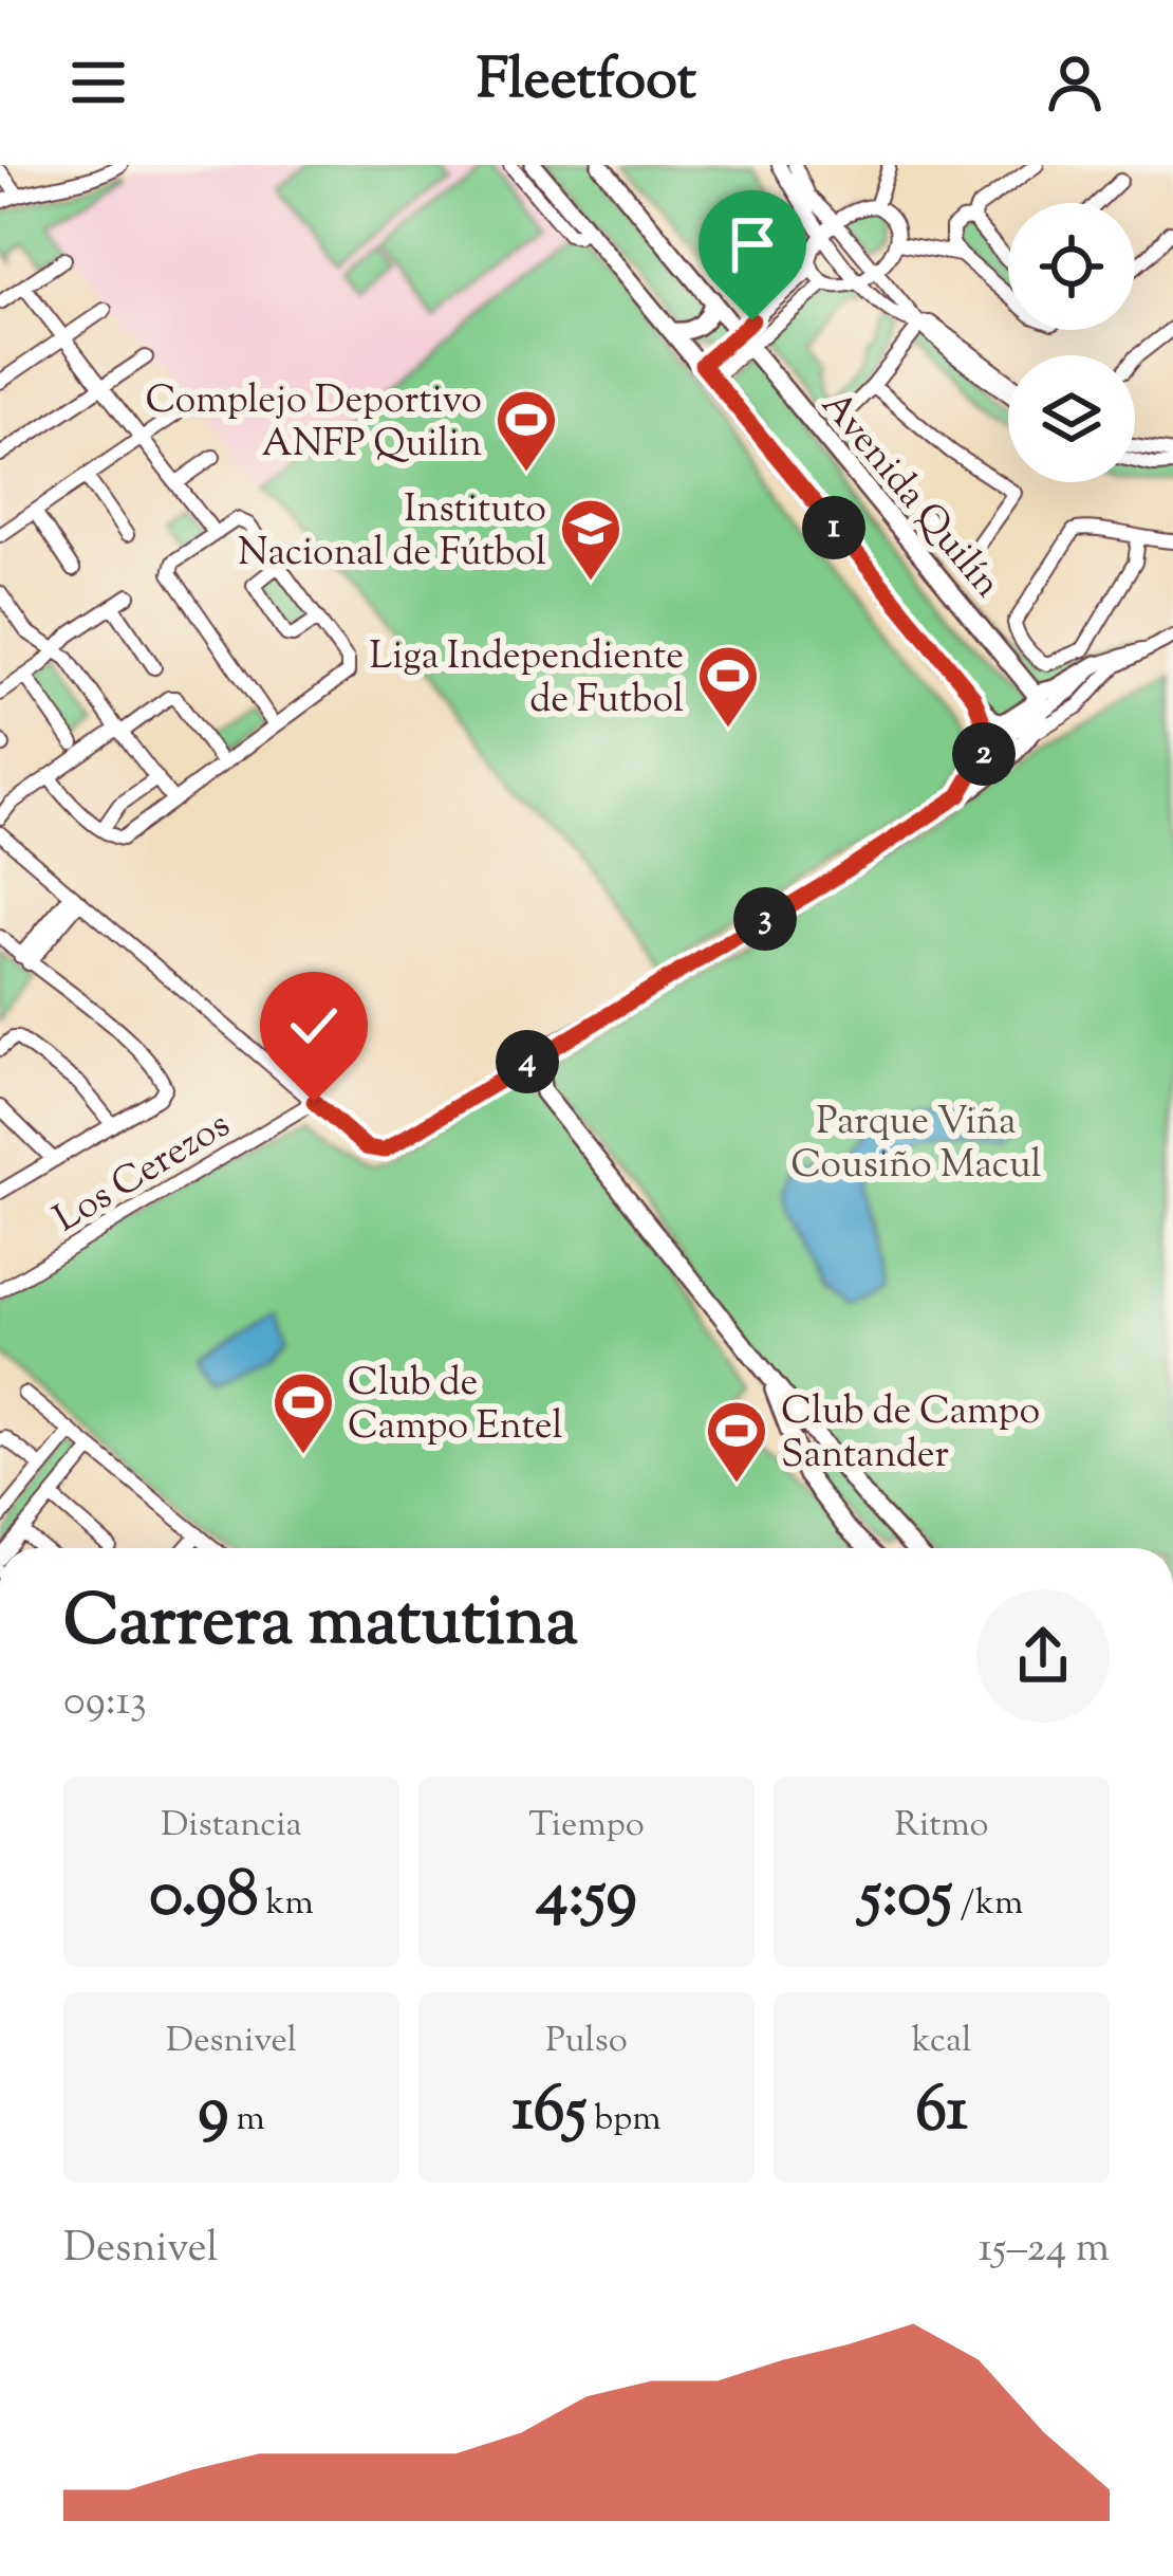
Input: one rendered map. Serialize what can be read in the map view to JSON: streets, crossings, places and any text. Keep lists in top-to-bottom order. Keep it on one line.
{"streets":{"main road":["Avenida Quilín"],"street":["Los Cerezos"]},"parks":["Parque Viña Cousiño Macul"],"places":{"sports":["Complejo Deportivo ANFP Quilin","Liga Independiente de Futbol","Club de Campo Entel","Club de Campo Santander"],"school or university":["Instituto Nacional de Fútbol"]},"page":{"header":"Fleetfoot","pins":["1","2","3","4"],"heading":["Carrera matutina","09:13"],"stats":[["Distancia","0.98 km"],["Tiempo","4:59"],["Ritmo","5:05 /km"],["Desnivel","9 m"],["Pulso","165 bpm"],["kcal","61"]],"chart":["Desnivel","15–24 m"]}}
